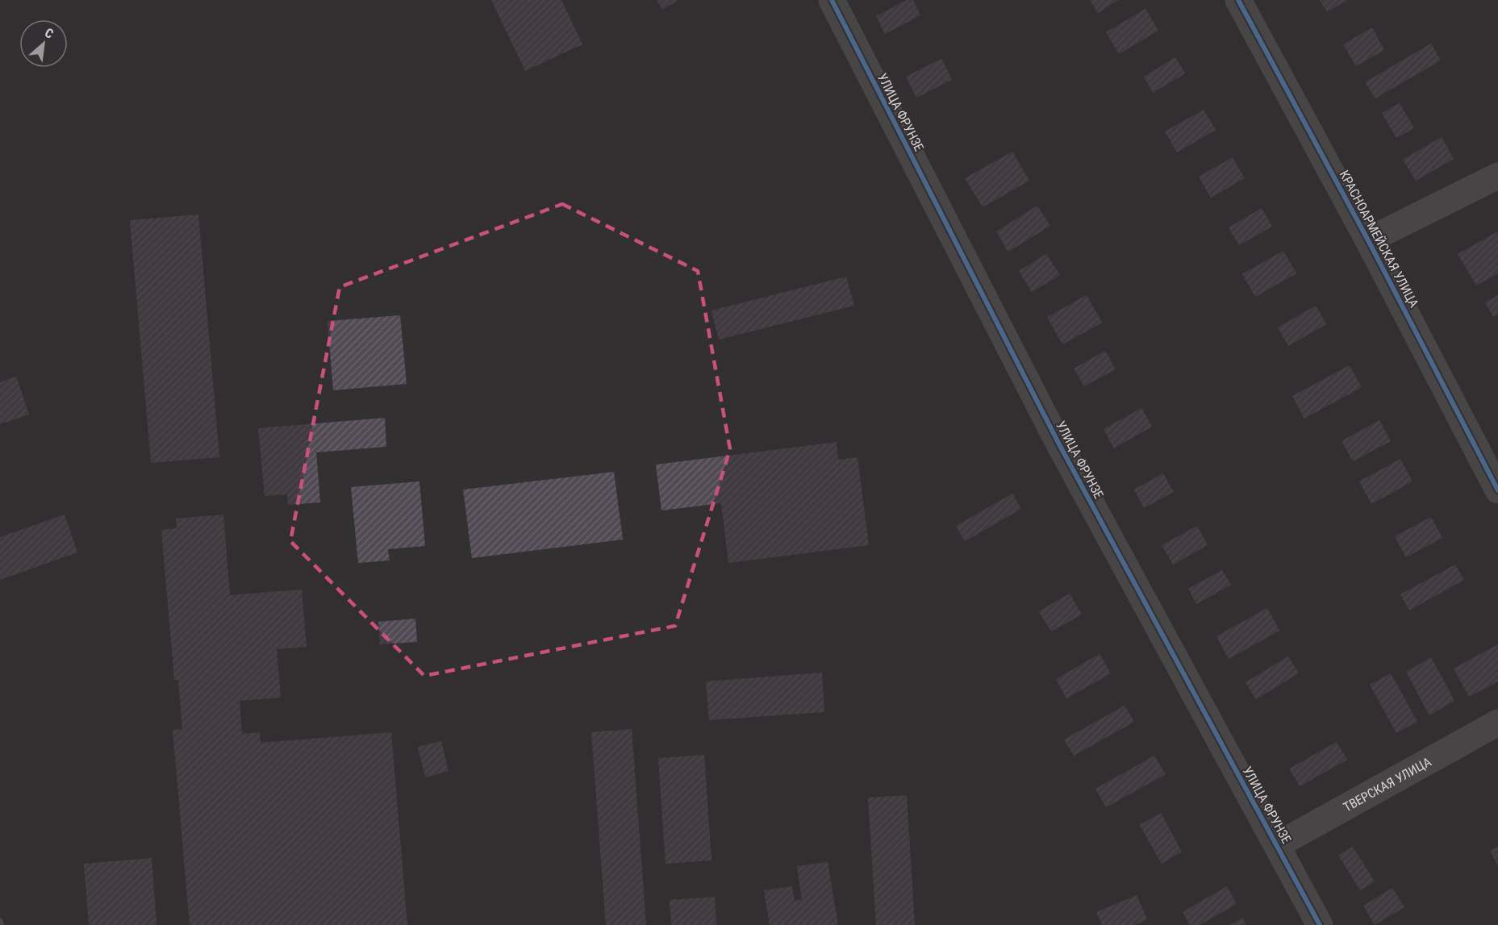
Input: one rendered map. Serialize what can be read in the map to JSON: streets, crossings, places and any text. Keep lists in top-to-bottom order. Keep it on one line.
{"streets":{"street":["УЛИЦА ФРУНЗЕ","КРАСНОАРМЕЙСКАЯ УЛИЦА","ТВЕРСКАЯ УЛИЦА"]},"crossings":[["УЛИЦА ФРУНЗЕ","ТВЕРСКАЯ УЛИЦА"]],"north":"top right"}
